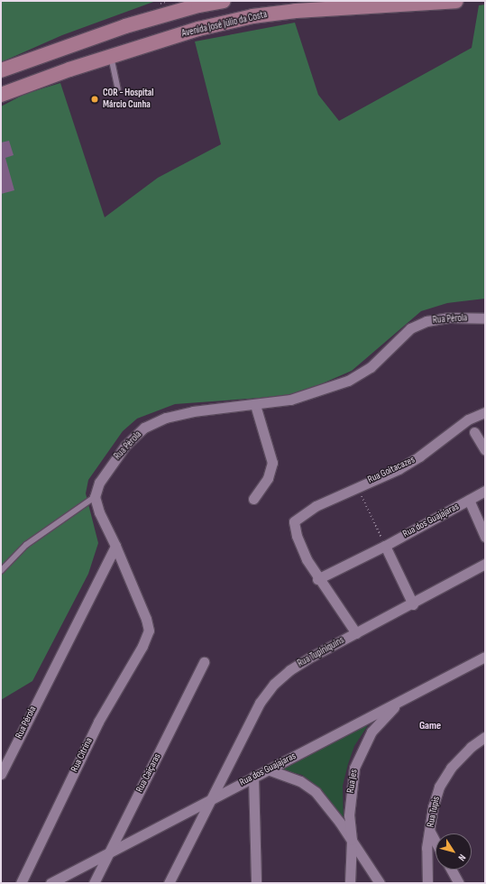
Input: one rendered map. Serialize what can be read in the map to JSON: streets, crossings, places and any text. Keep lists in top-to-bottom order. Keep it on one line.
{"streets":{"main road":["Avenida José Júlio da Costa"],"street":["Rua Pérola","Rua Goitacazes","Rua dos Guajajaras","Rua Tupiniquins","Rua Citrina","Rua Caiçaras","Rua Jes","Rua Tupis"]},"crossings":[["Rua Pérola","Rua Citrina"],["Rua Goitacazes","Rua dos Guajajaras"],["Rua dos Guajajaras","Rua Tupiniquins"],["Rua dos Guajajaras","Rua Caiçaras"],["Rua dos Guajajaras","Rua Jes"]],"districts":["Game"],"places":["COR - Hospital Márcio Cunha"],"north":"bottom right"}
